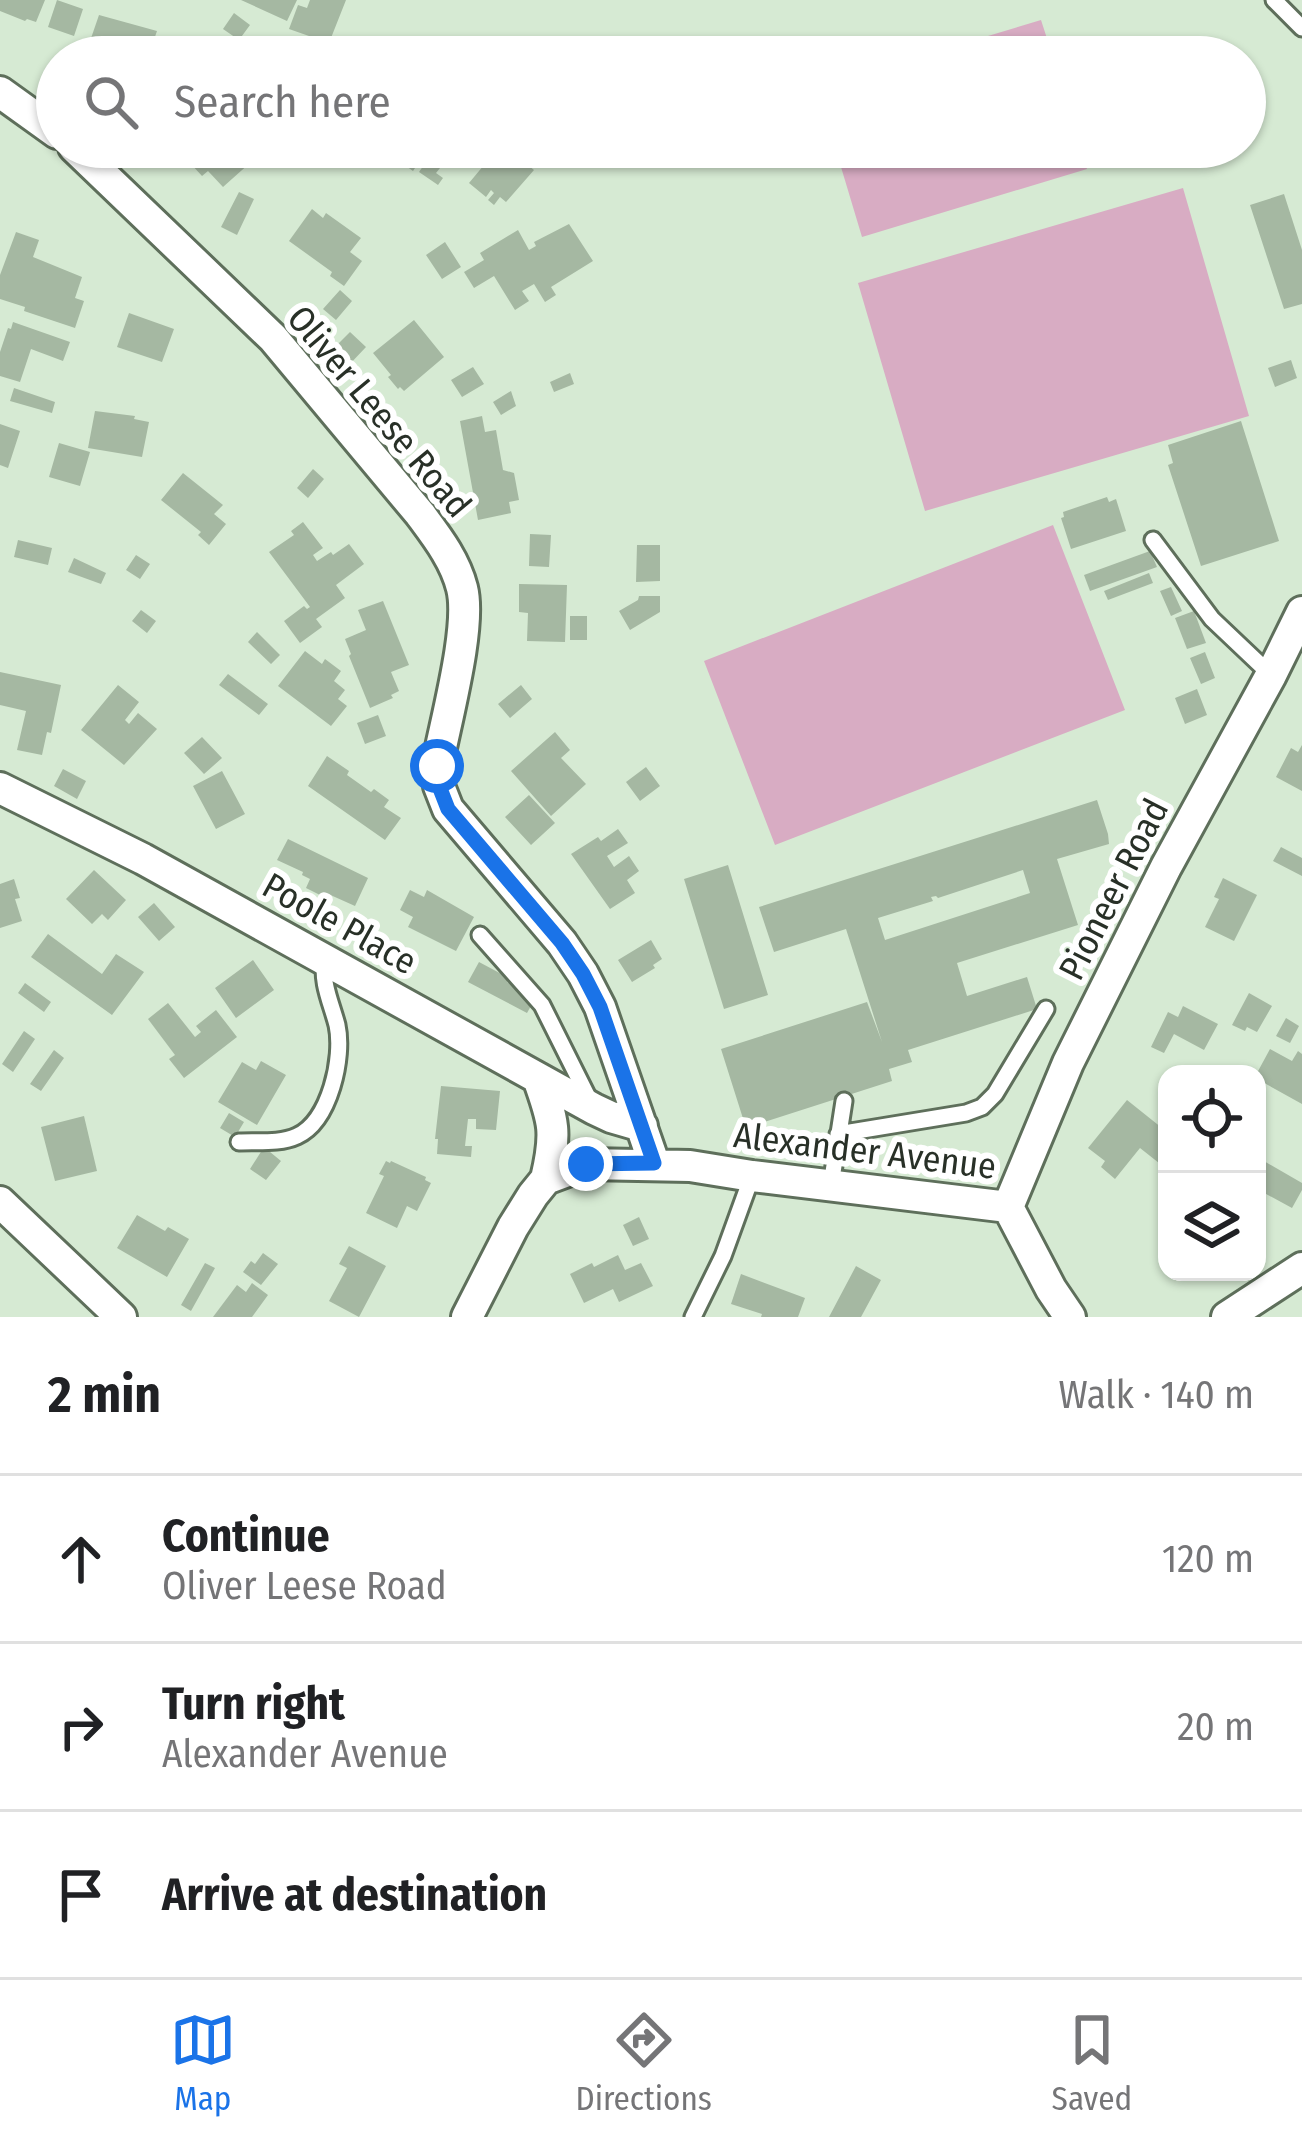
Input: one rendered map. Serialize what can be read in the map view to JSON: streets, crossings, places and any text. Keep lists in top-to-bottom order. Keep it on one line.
{"streets":{"street":["Oliver Leese Road","Pioneer Road","Poole Place","Alexander Avenue"]},"crossings":[["Oliver Leese Road","Poole Place"],["Oliver Leese Road","Alexander Avenue"],["Pioneer Road","Alexander Avenue"]],"page":{"search":"Search here","heading":["2 min","Walk · 140 m"],"list":[["Continue","Oliver Leese Road","120 m"],["Turn right","Alexander Avenue","20 m"],"Arrive at destination"],"nav":["Map","Directions","Saved"]}}
